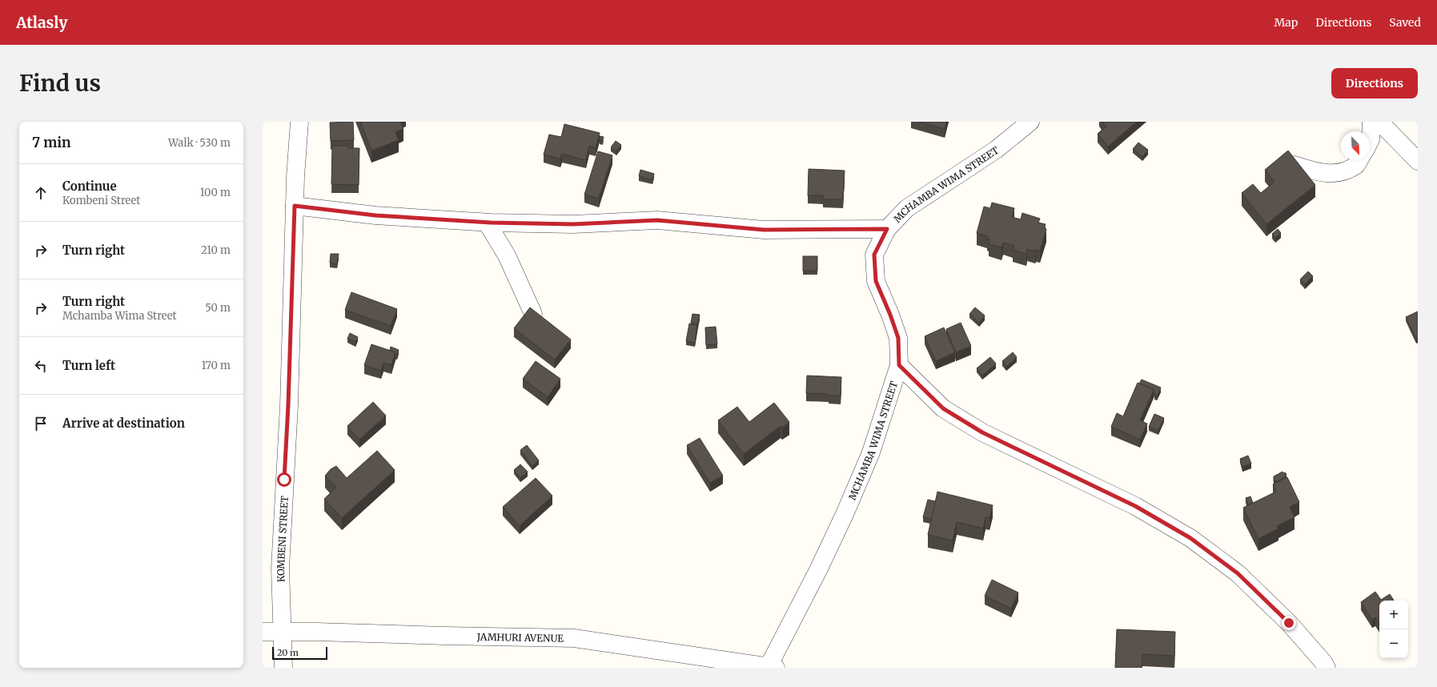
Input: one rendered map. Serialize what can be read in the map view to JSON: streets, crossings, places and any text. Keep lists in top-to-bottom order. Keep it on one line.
{"streets":{"street":["MCHAMBA WIMA STREET","KOMBENI STREET","JAMHURI AVENUE"]},"crossings":[["MCHAMBA WIMA STREET","JAMHURI AVENUE"],["KOMBENI STREET","JAMHURI AVENUE"]],"scale_bar":"20 m","north":"bottom right","page":{"header":"Atlasly","nav":["Map","Directions","Saved"],"buttons":"Directions","title":"Find us","heading":["7 min","Walk · 530 m"],"list":[["Continue","Kombeni Street","100 m"],["Turn right","210 m"],["Turn right","Mchamba Wima Street","50 m"],["Turn left","170 m"],"Arrive at destination"],"map_buttons":["+","−"],"scale":"20 m"}}
